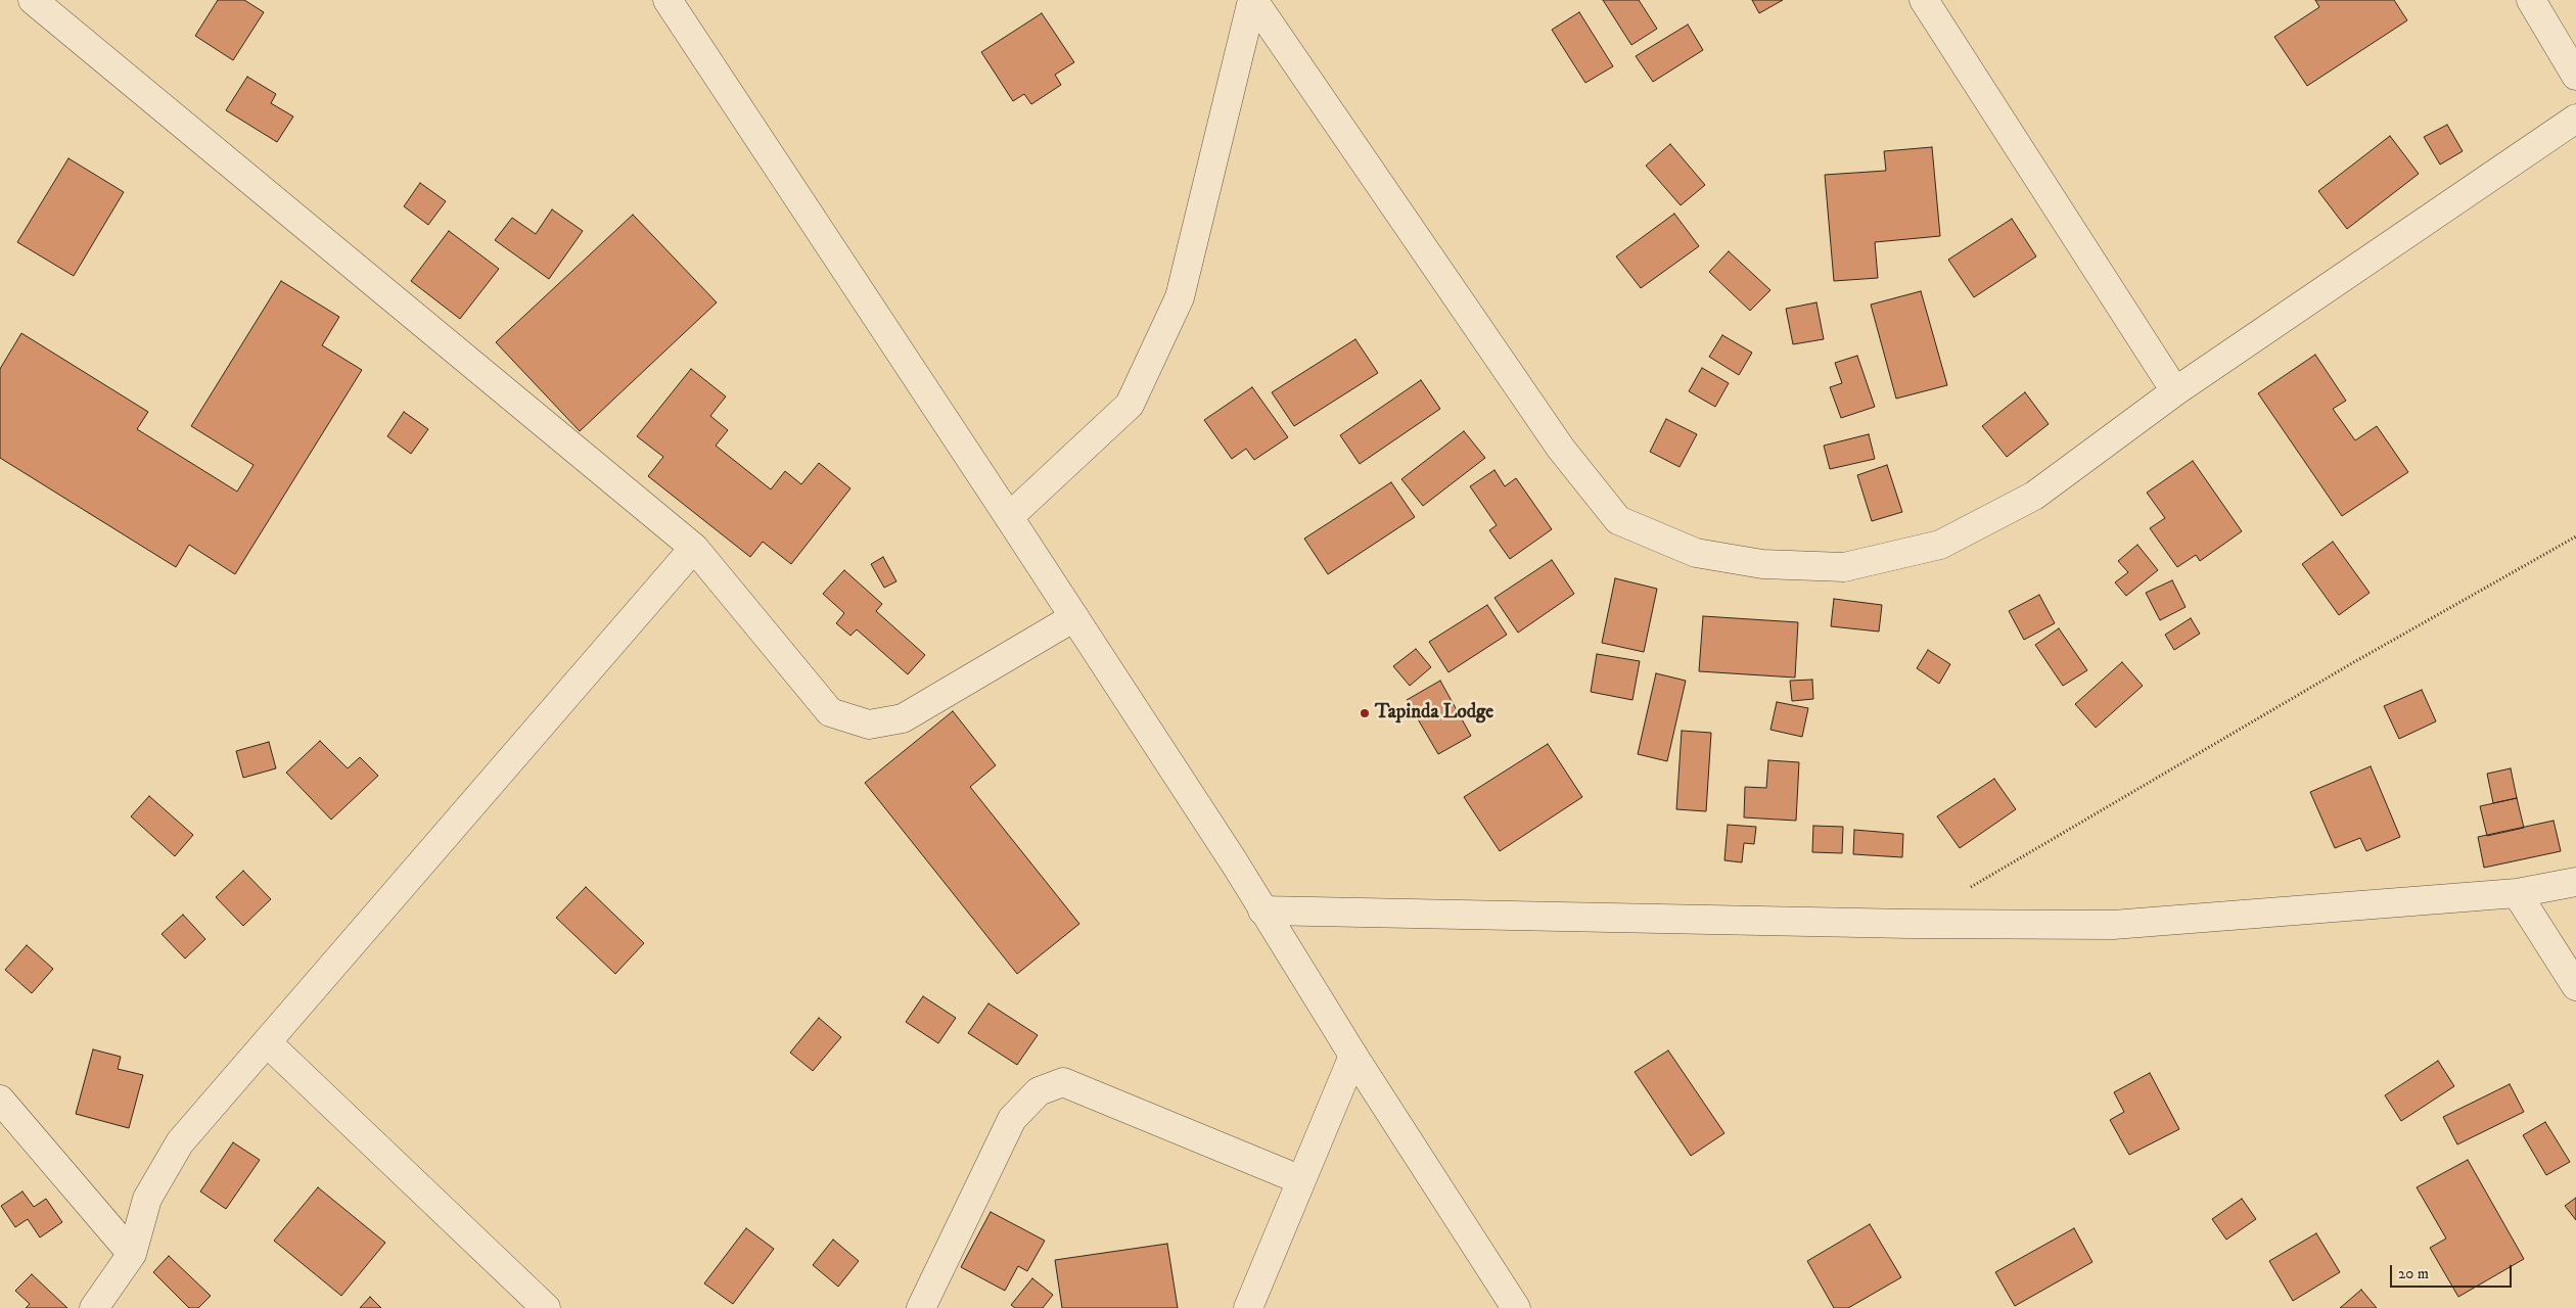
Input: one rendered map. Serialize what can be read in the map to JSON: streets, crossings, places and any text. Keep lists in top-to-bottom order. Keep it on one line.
{"places":["Tapinda Lodge"],"scale_bar":"20 m"}
